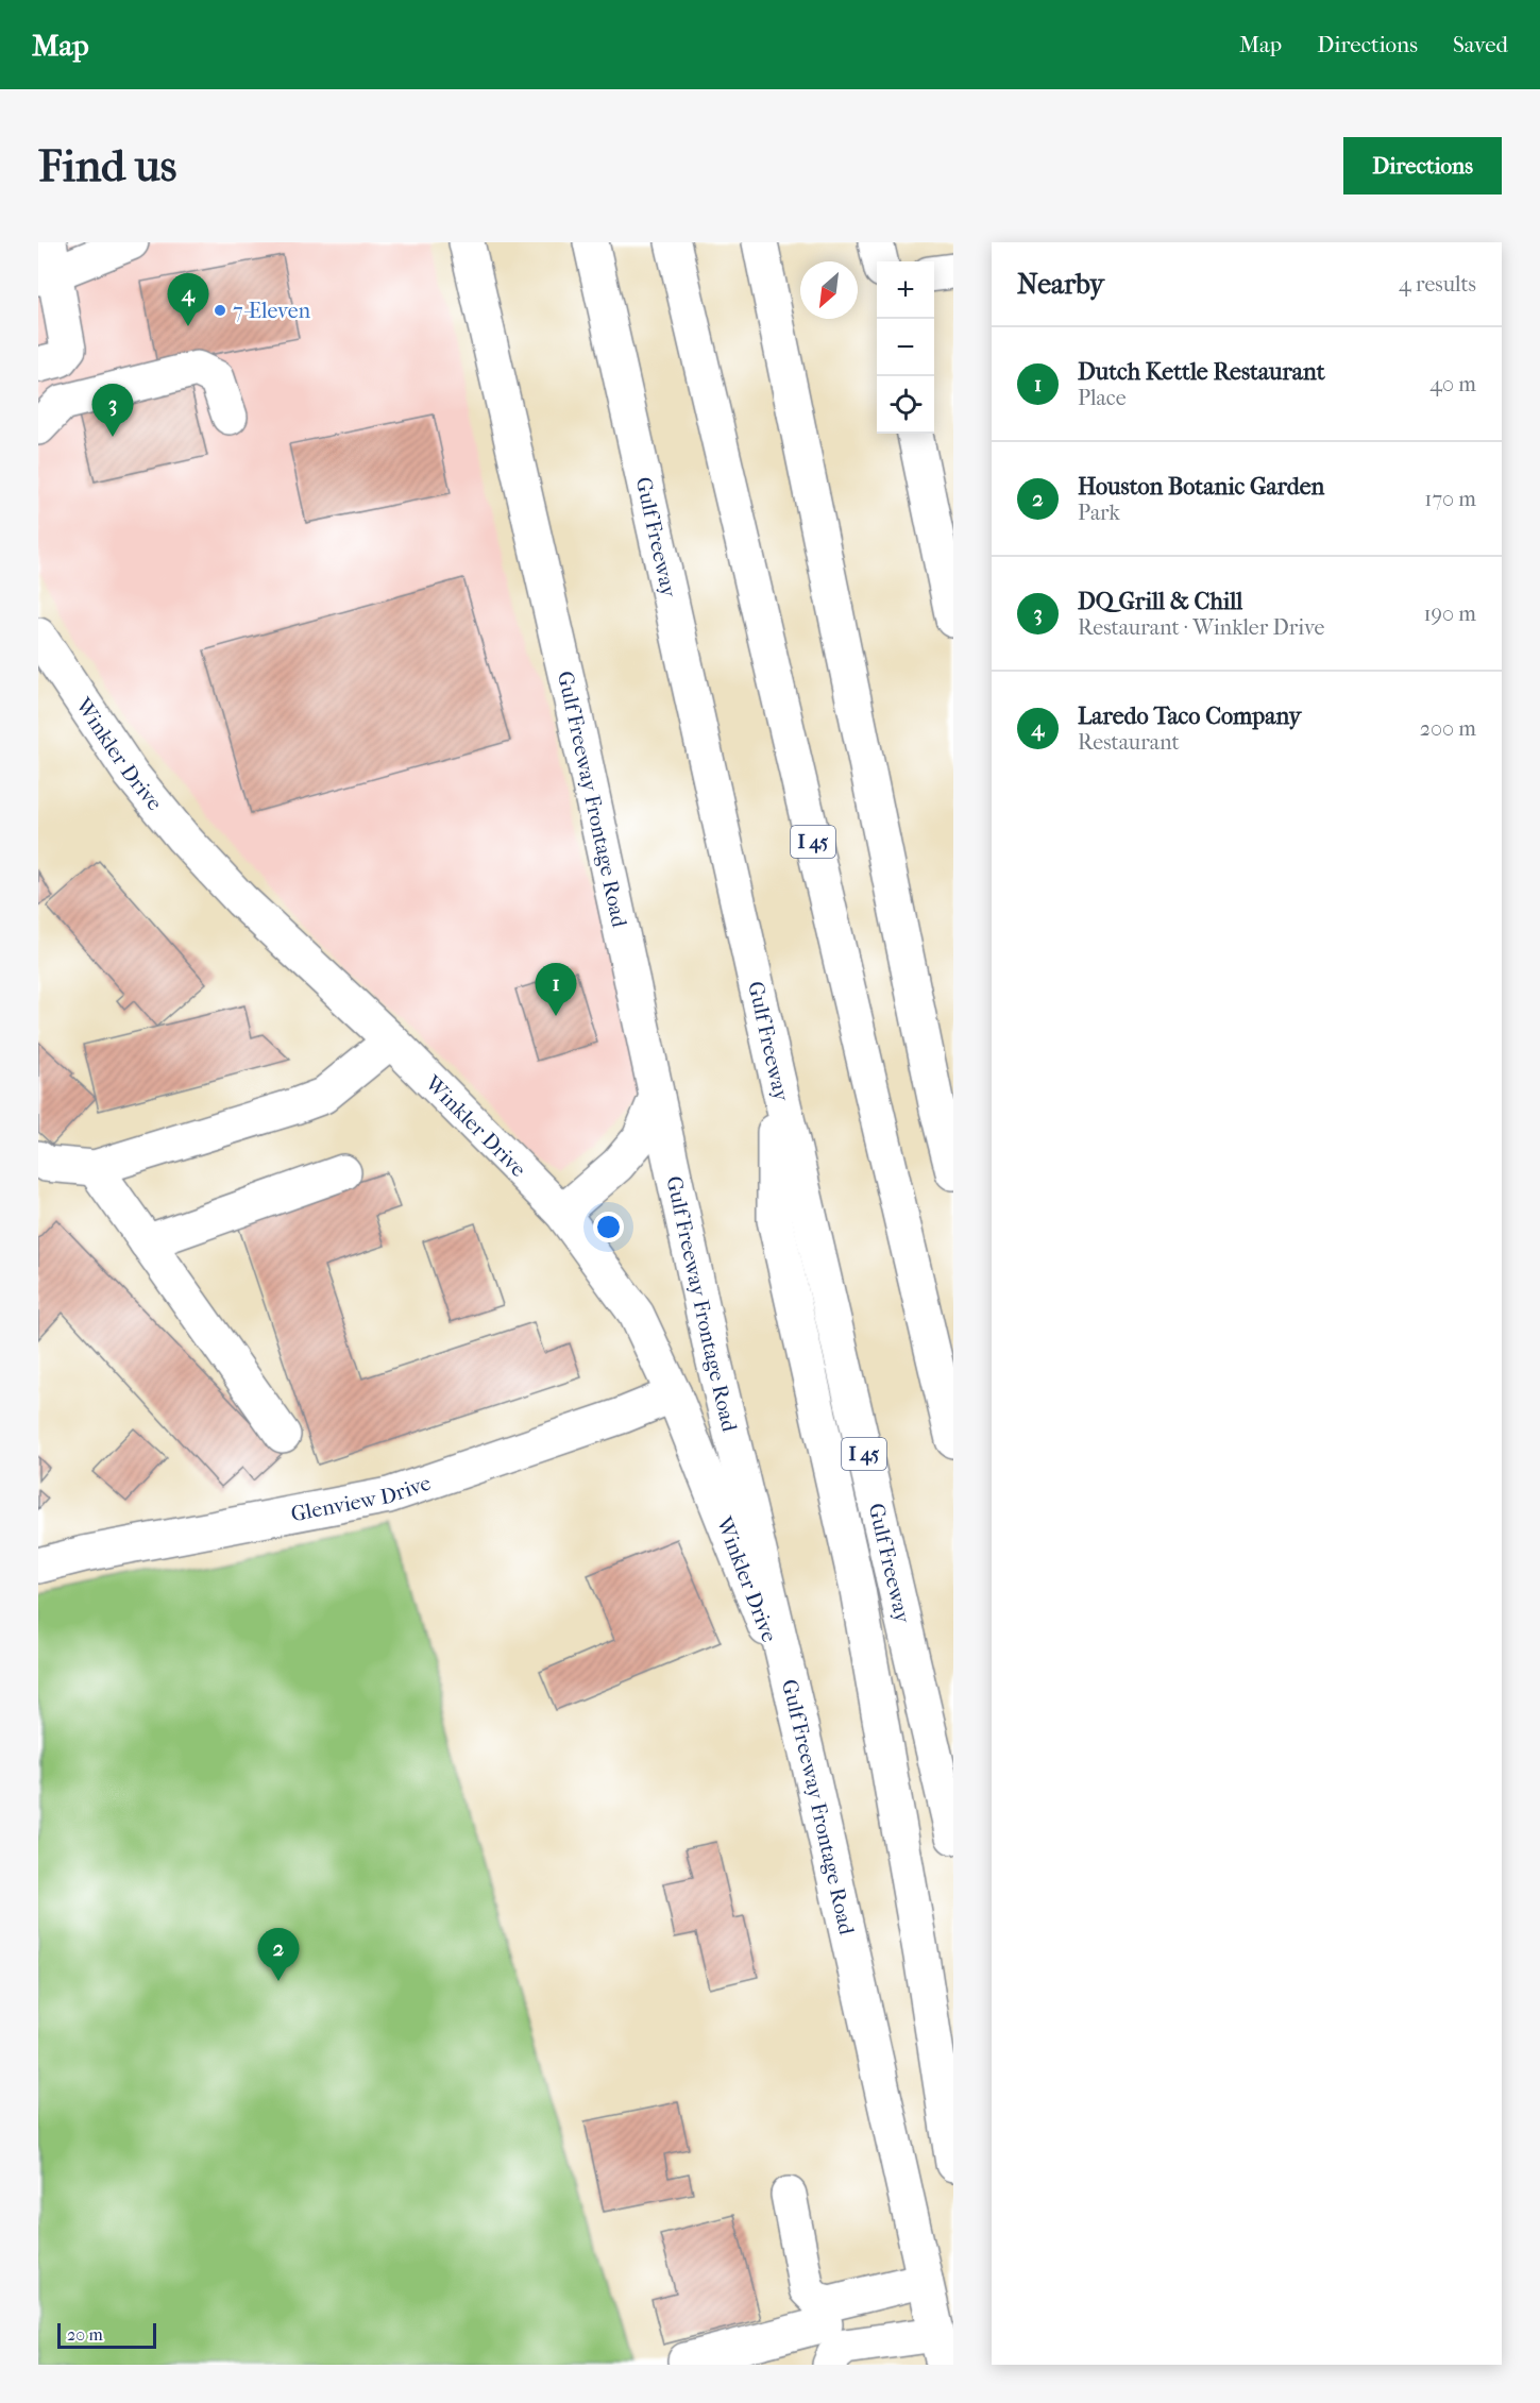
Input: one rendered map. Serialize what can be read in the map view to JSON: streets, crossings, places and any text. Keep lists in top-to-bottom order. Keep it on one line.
{"streets":{"main road":["Gulf Freeway","Winkler Drive","Gulf Freeway Frontage Road","I 45","Glenview Drive"]},"crossings":[["Winkler Drive","Gulf Freeway Frontage Road"],["Winkler Drive","Glenview Drive"]],"places":["7-Eleven"],"scale_bar":"20 m","north":"bottom left","page":{"header":"Map","nav":["Map","Directions","Saved"],"buttons":"Directions","title":"Find us","heading":["Nearby","4 results"],"map_buttons":["+","−"],"pins":["4","3","1","2"],"list":[{"mark":"1","name":"Dutch Kettle Restaurant","note":"Place","value":"40 m"},{"mark":"2","name":"Houston Botanic Garden","note":"Park","value":"170 m"},{"mark":"3","name":"DQ Grill & Chill","note":"Restaurant · Winkler Drive","value":"190 m"},{"mark":"4","name":"Laredo Taco Company","note":"Restaurant","value":"200 m"}],"scale":"20 m"}}
